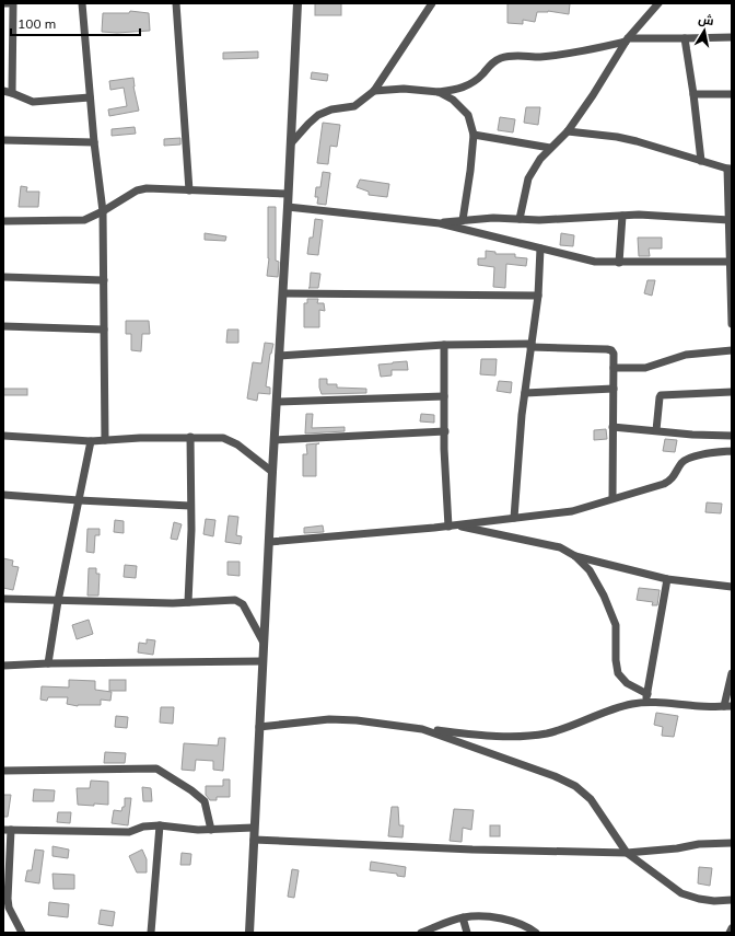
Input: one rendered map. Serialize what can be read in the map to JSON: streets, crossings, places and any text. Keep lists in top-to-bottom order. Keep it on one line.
{"scale_bar":"100 m","north":"top"}
